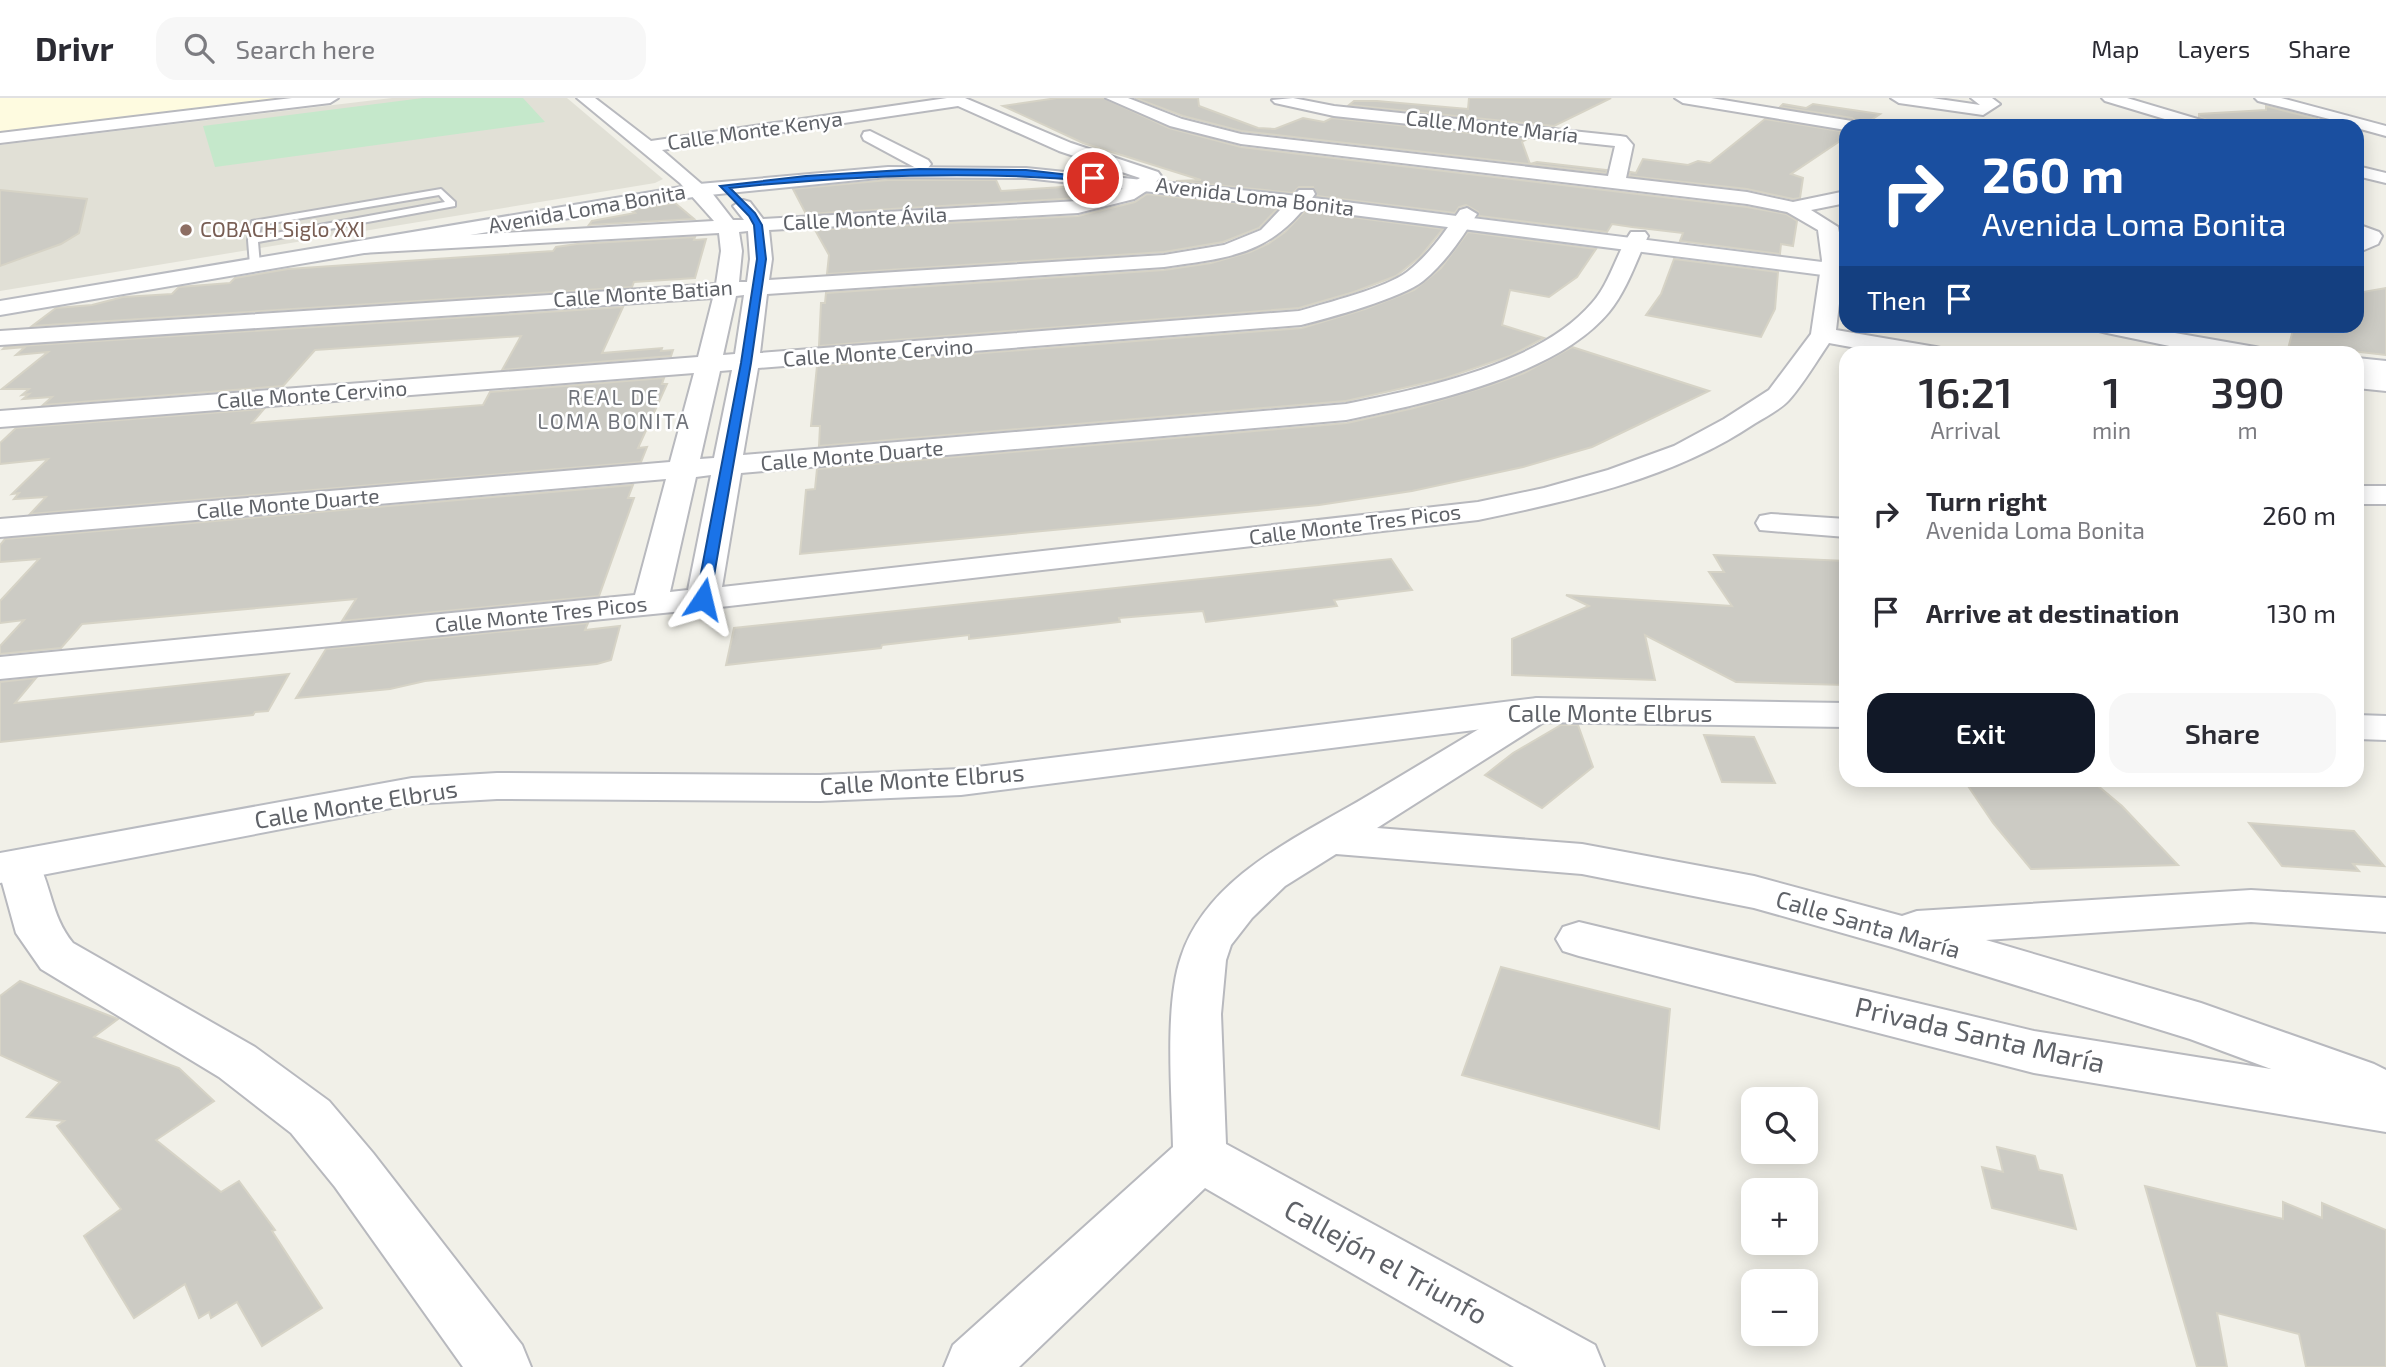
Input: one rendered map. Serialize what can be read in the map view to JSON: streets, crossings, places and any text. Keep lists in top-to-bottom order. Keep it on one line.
{"streets":{"street":["Calle Monte María","Calle Monte Kenya","Avenida Loma Bonita","Calle Monte Ávila","Calle Monte Batian","Calle Monte Cervino","Calle Monte Duarte","Calle Monte Tres Picos","Calle Monte Elbrus","Calle Santa María","Privada Santa María","Callejón el Triunfo"]},"crossings":[["Calle Monte María","Calle Monte Tres Picos"],["Calle Monte Kenya","Avenida Loma Bonita"],["Calle Monte Kenya","Calle Monte Ávila"],["Avenida Loma Bonita","Calle Monte Ávila"],["Avenida Loma Bonita","Calle Monte Batian"],["Avenida Loma Bonita","Calle Monte Cervino"],["Avenida Loma Bonita","Calle Monte Duarte"],["Avenida Loma Bonita","Calle Monte Tres Picos"]],"districts":["REAL DE LOMA BONITA"],"places":["COBACH Siglo XXI"],"page":{"header":"Drivr","search":"Search here","nav":["Map","Layers","Share"],"turn":["260 m","Avenida Loma Bonita"],"then":"Then","eta":["16:21","Arrival","1","min","390","m"],"list":[{"name":"Turn right","note":"Avenida Loma Bonita","value":"260 m"},{"name":"Arrive at destination","value":"130 m"}],"buttons":["Exit","Share"],"map_buttons":["+","−"]}}
